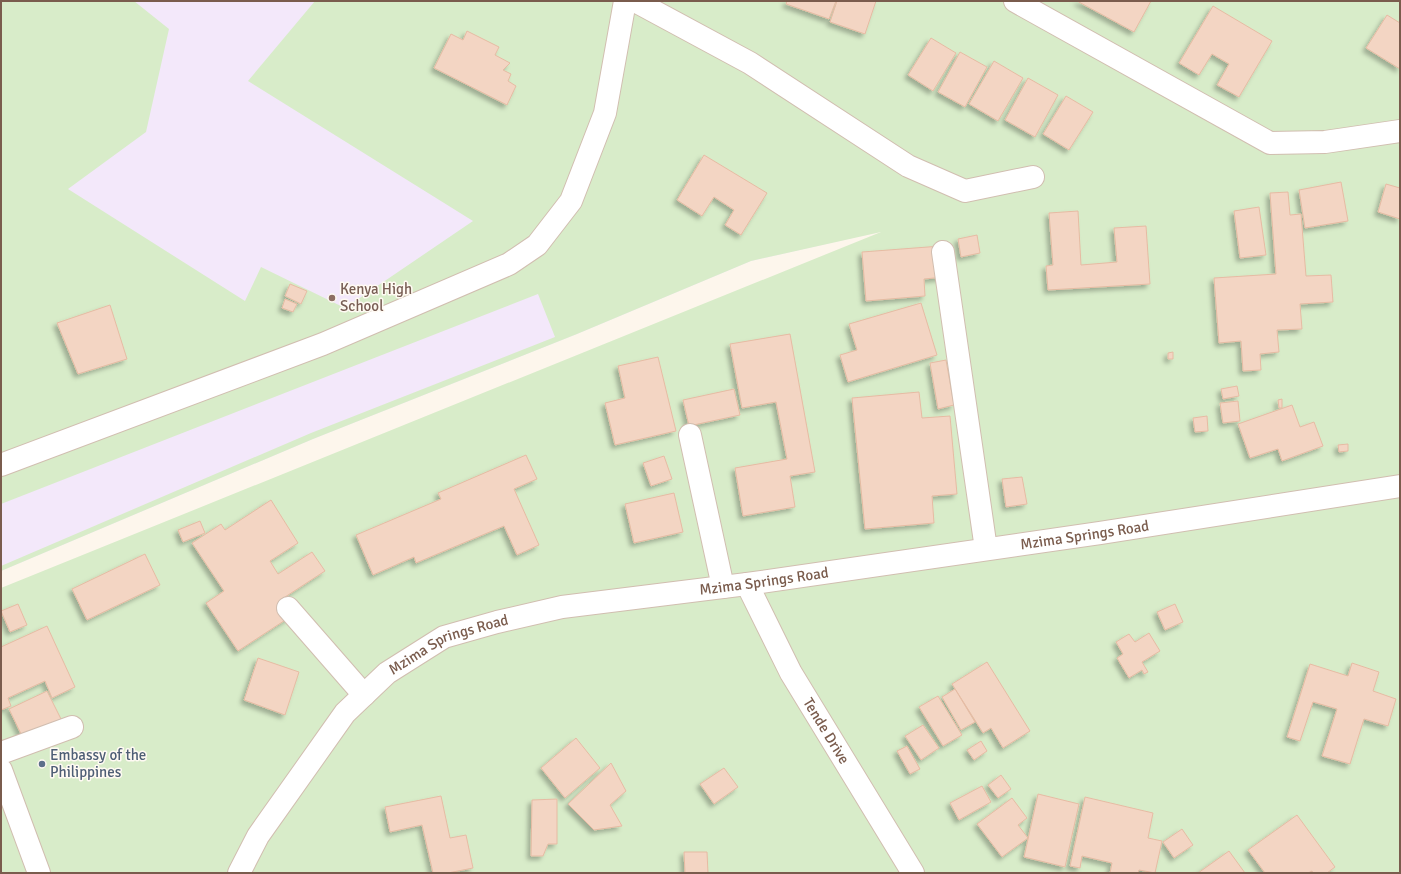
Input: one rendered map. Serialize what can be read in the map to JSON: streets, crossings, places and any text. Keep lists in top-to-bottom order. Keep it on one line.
{"streets":{"street":["Mzima Springs Road","Tende Drive"]},"crossings":[["Mzima Springs Road","Tende Drive"]],"places":["Kenya High School","Embassy of the Philippines"]}
